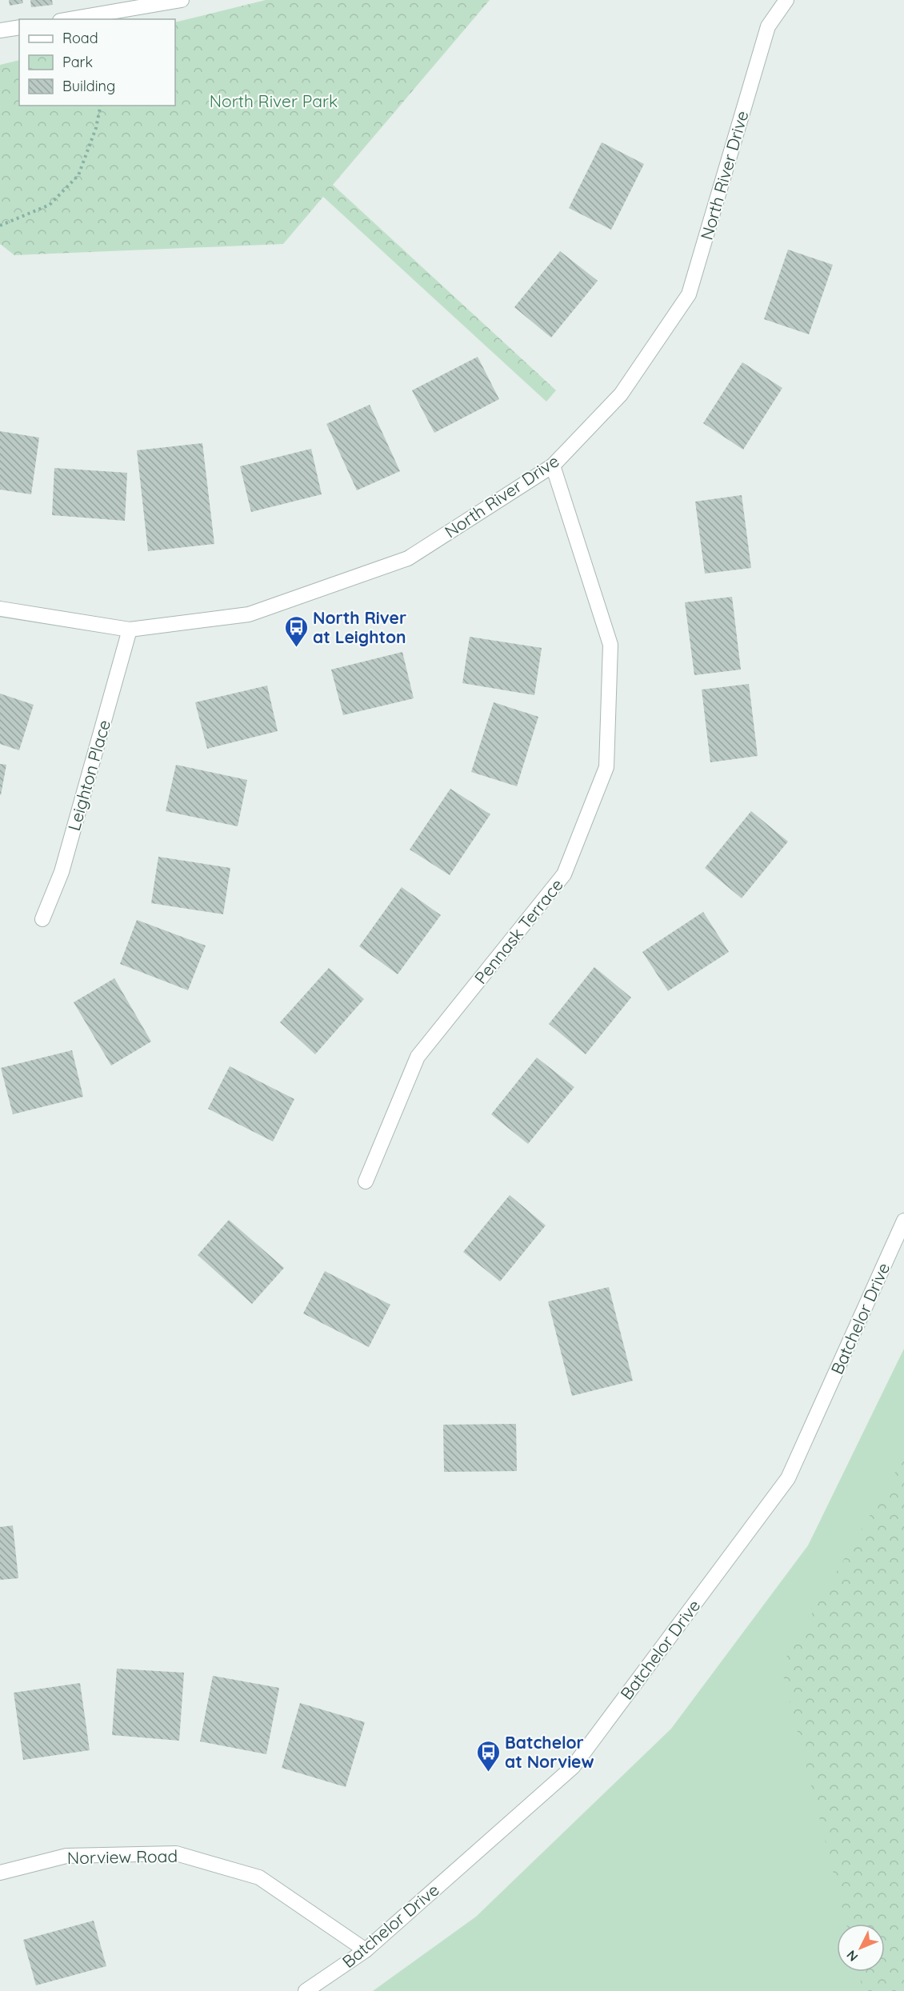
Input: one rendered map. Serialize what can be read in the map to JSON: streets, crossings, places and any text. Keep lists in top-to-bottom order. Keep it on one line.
{"streets":{"street":["North River Drive","Leighton Place","Pennask Terrace","Batchelor Drive","Norview Road"]},"crossings":[["North River Drive","Leighton Place"],["North River Drive","Pennask Terrace"],["Batchelor Drive","Norview Road"]],"parks":["North River Park"],"places":{"bus stop":["North River at Leighton","Batchelor at Norview"]},"legend":["Road","Park","Building"],"north":"bottom left"}
